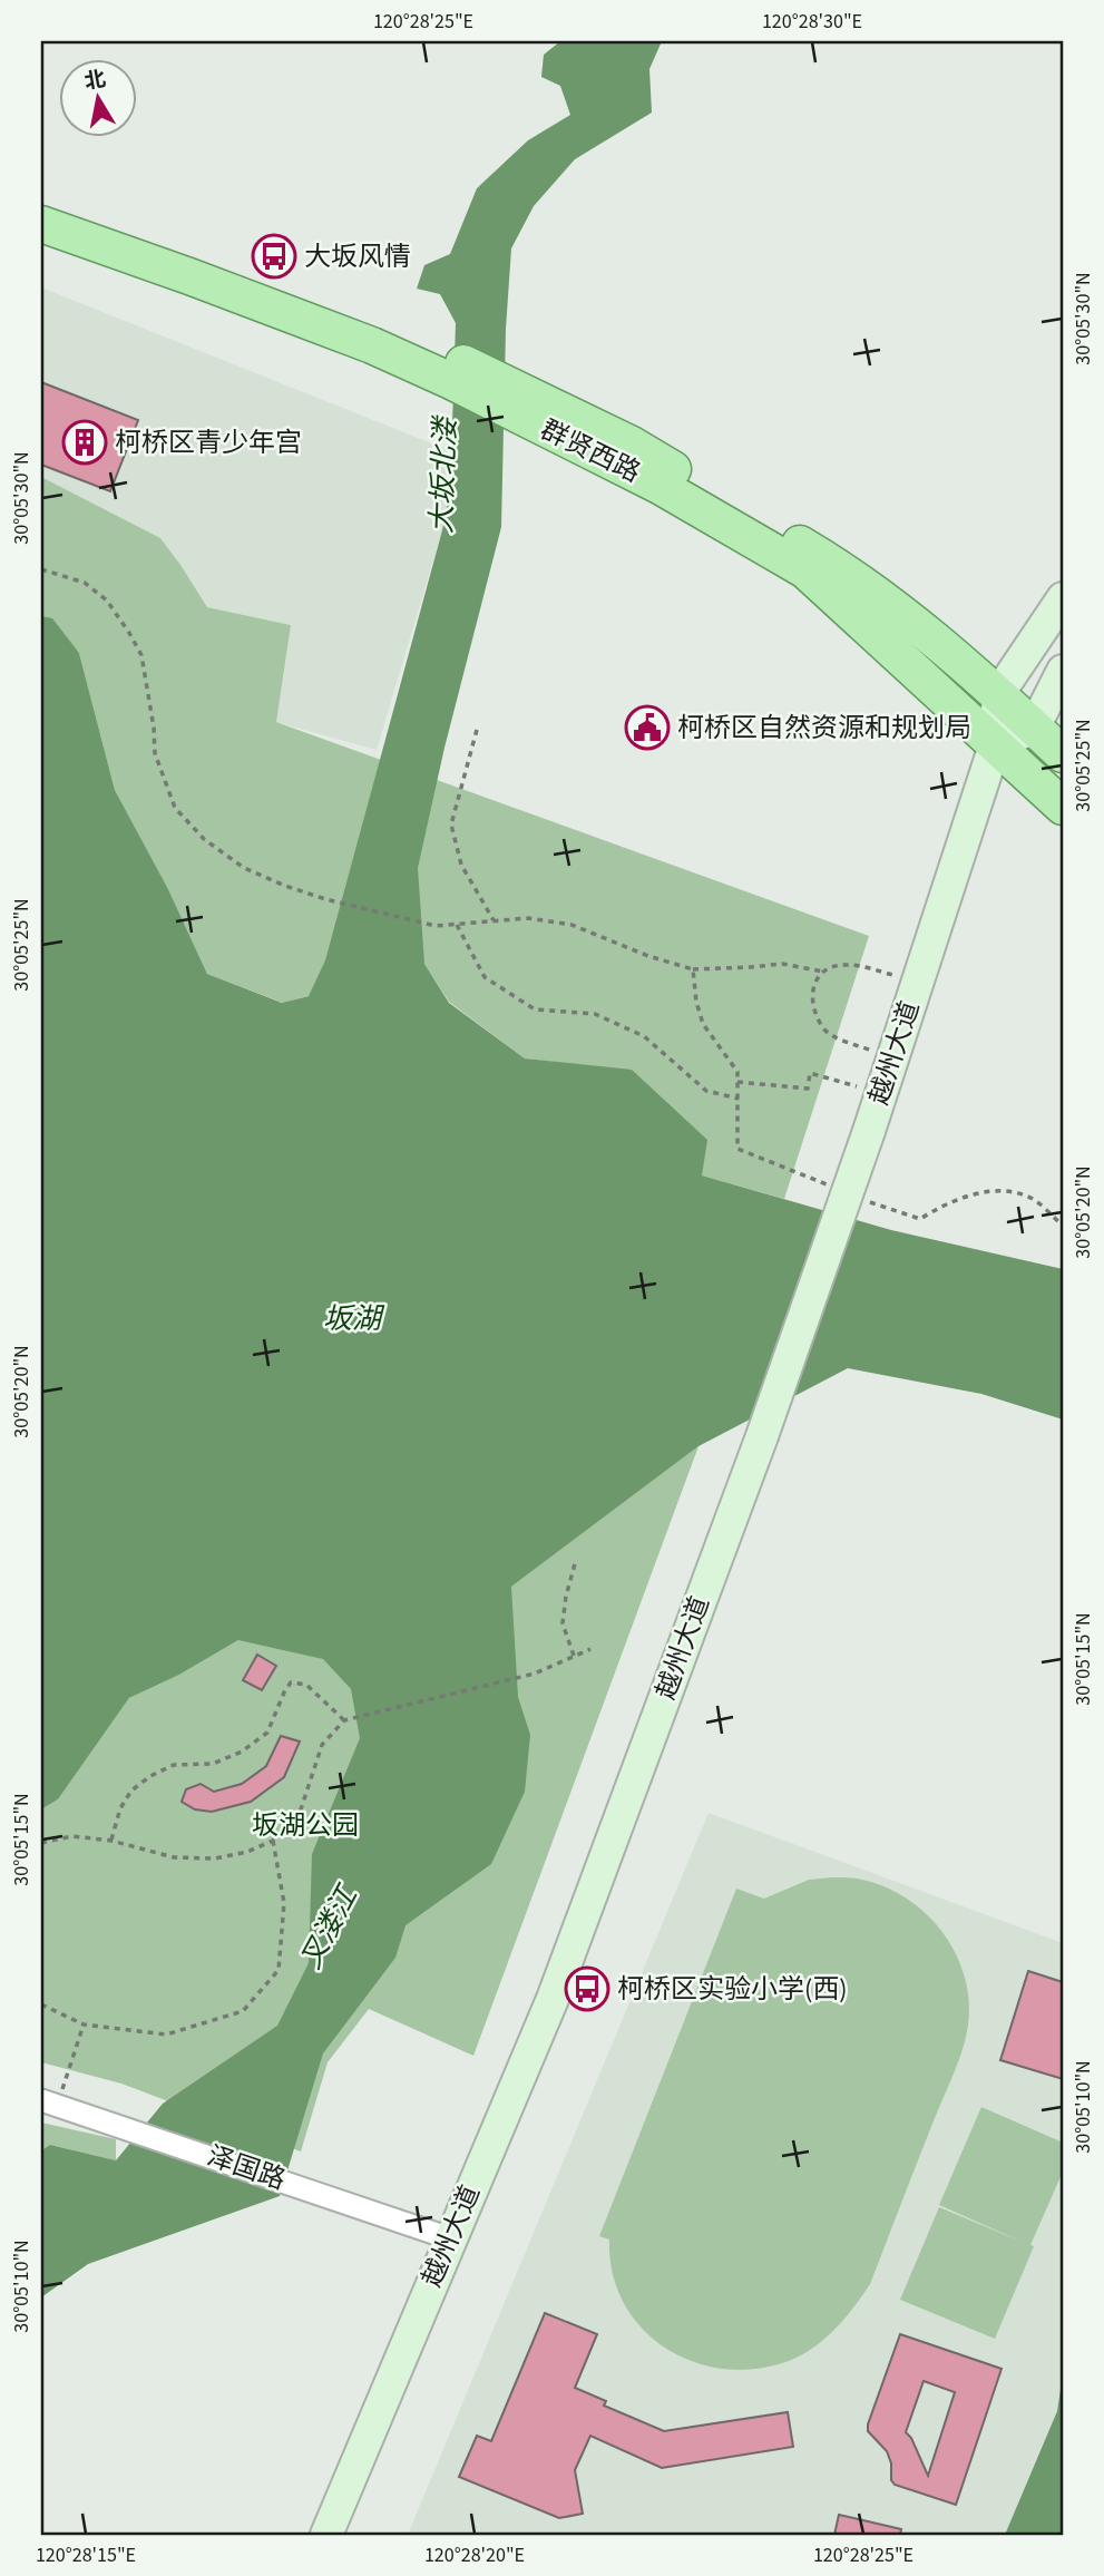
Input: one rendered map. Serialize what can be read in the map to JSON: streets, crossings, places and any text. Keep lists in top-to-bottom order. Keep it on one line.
{"streets":{"main road":["群贤西路"],"street":["越州大道","泽国路"]},"crossings":[["群贤西路","越州大道"],["越州大道","泽国路"]],"water":["大坂北溇","坂湖","叉溇江"],"parks":["坂湖公园"],"places":{"bus stop":["大坂风情","柯桥区实验小学(西)"],"building":["柯桥区青少年宫"],"public building":["柯桥区自然资源和规划局"]},"north":"top","coordinates":["120°28'25\"E","120°28'30\"E","30°05'30\"N","30°05'25\"N","30°05'20\"N","30°05'15\"N","30°05'10\"N","120°28'15\"E","120°28'20\"E"]}
